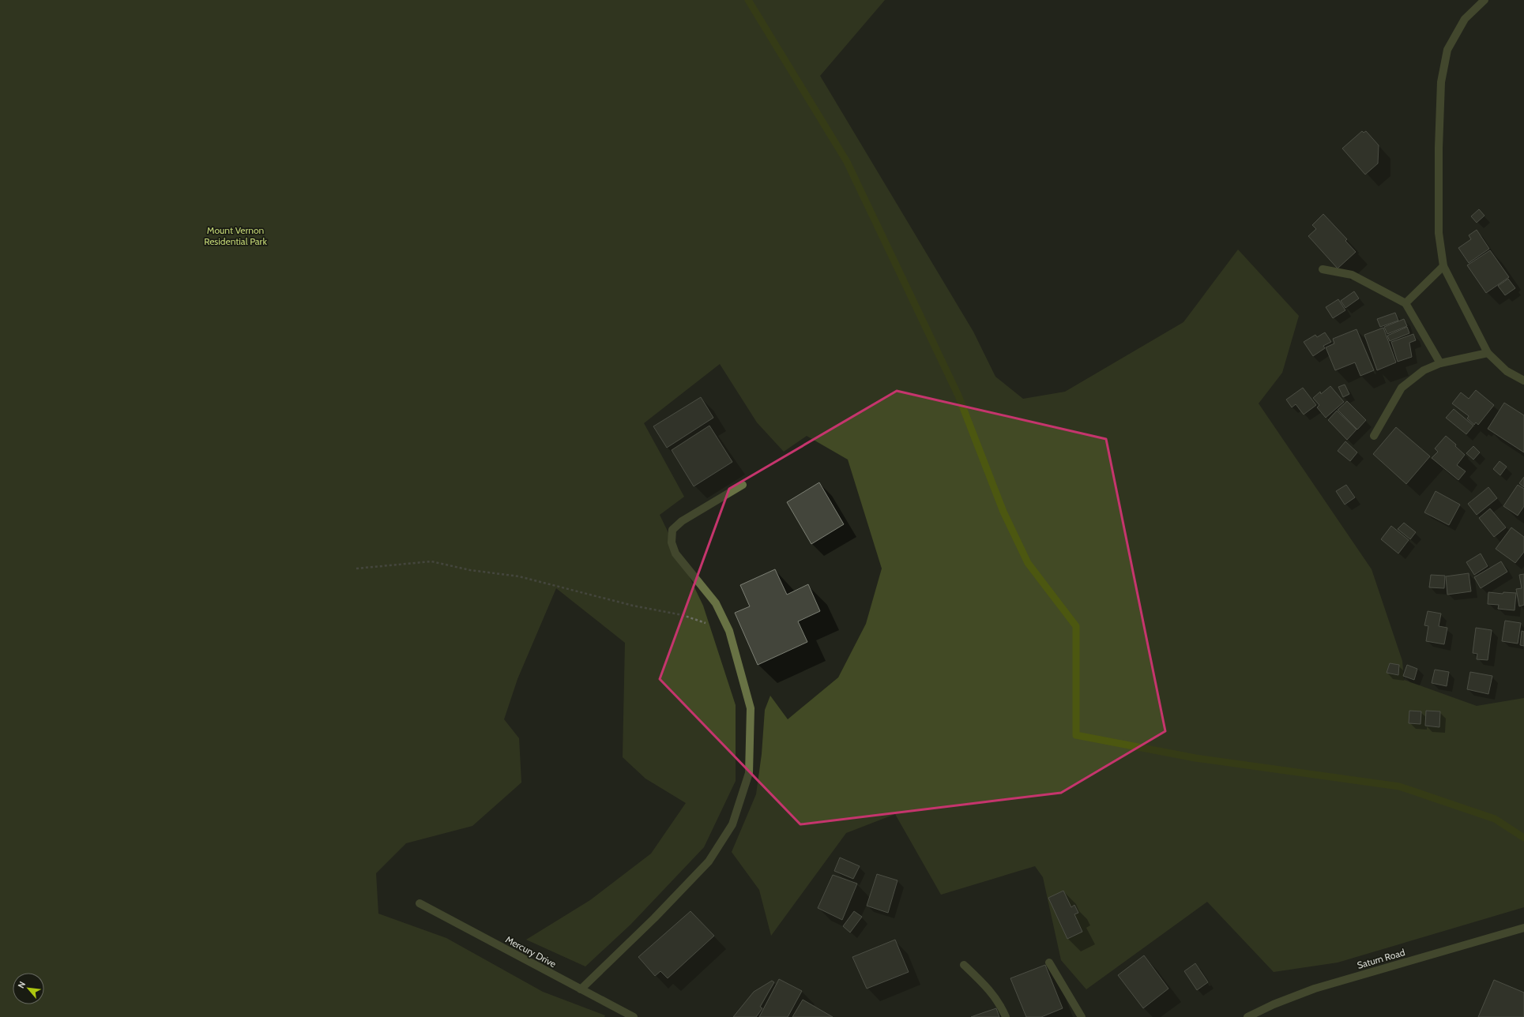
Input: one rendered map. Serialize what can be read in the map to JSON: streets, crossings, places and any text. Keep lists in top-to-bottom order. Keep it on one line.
{"streets":{"street":["Mercury Drive","Saturn Road"]},"parks":["Mount Vernon Residential Park"],"north":"top left"}
